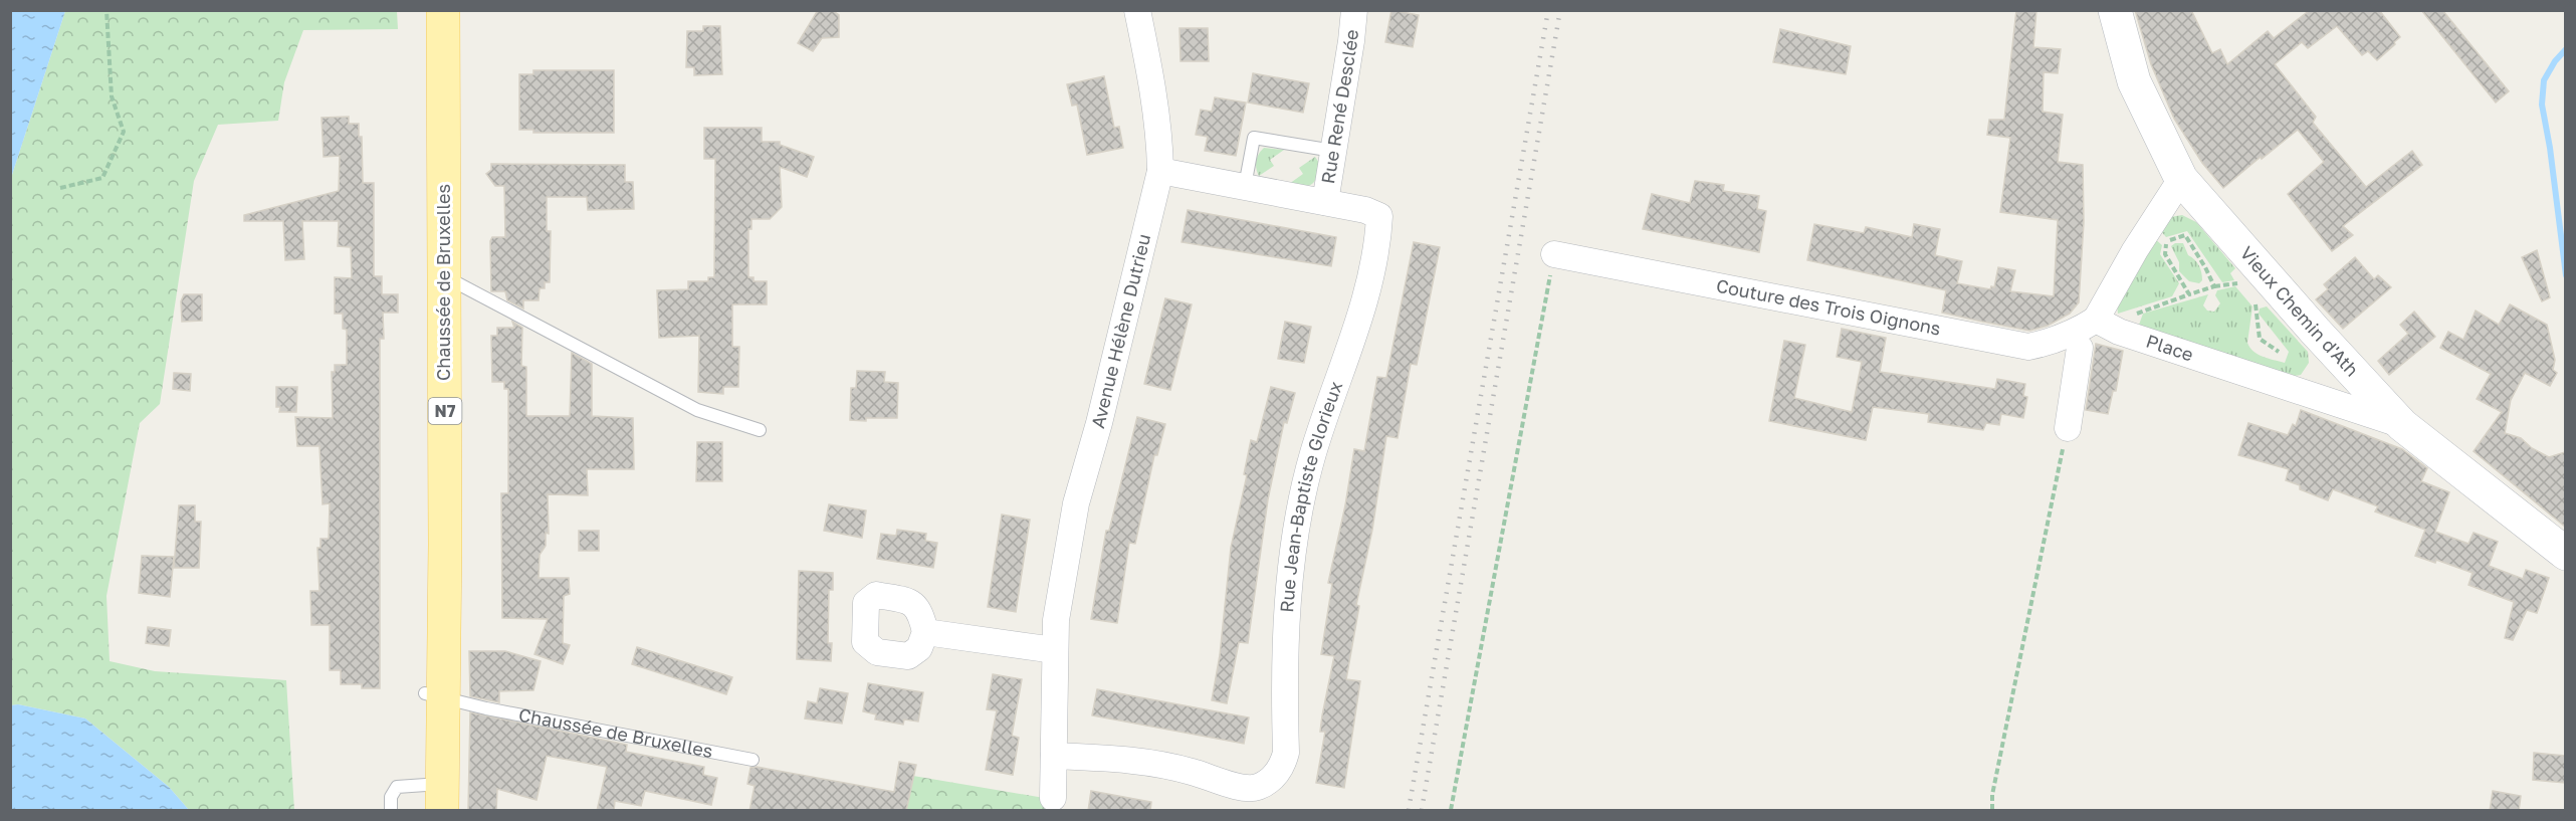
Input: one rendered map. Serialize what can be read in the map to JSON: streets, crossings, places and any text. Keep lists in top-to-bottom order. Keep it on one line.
{"streets":{"main road":["Chaussée de Bruxelles","N7"],"street":["Rue René Desclée","Couture des Trois Oignons","Vieux Chemin d'Ath","Avenue Hélène Dutrieu","Place","Rue Jean-Baptiste Glorieux"]},"crossings":[["Rue René Desclée","Rue Jean-Baptiste Glorieux"],["Couture des Trois Oignons","Place"],["Vieux Chemin d'Ath","Place"],["Avenue Hélène Dutrieu","Rue Jean-Baptiste Glorieux"]]}
